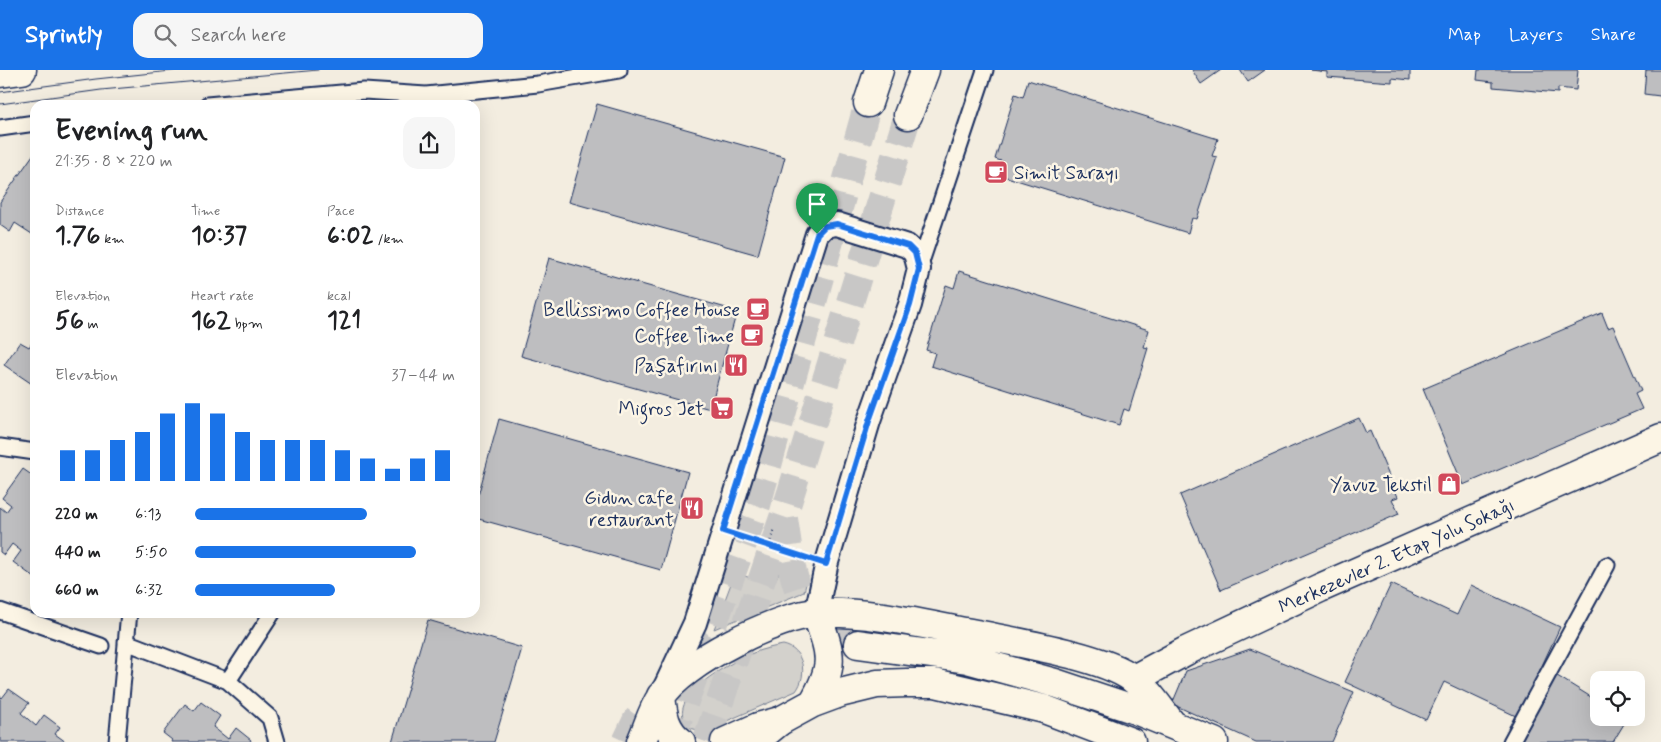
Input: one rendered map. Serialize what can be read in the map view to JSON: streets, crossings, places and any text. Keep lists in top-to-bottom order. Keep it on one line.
{"streets":{"main road":["Merkezevler 2. Etap Yolu Sokağı"]},"places":{"cafe":["Simit Sarayı","Bellissimo Coffee House","Coffee Time"],"restaurant":["Paşafırını","Gidun cafe restaurant"],"supermarket":["Migros Jet"],"shop":["Yavuz Tekstil"]},"page":{"header":"Sprintly","search":"Search here","nav":["Map","Layers","Share"],"heading":["Evening run","21:35 · 8 × 220 m"],"stats":[["Distance","1.76 km"],["Time","10:37"],["Pace","6:02 /km"],["Elevation","56 m"],["Heart rate","162 bpm"],["kcal","121"]],"chart":["Elevation","37–44 m"],"list":[{"name":"220 m","note":"6:13"},{"name":"440 m","note":"5:50"},{"name":"660 m","note":"6:32"}]}}
